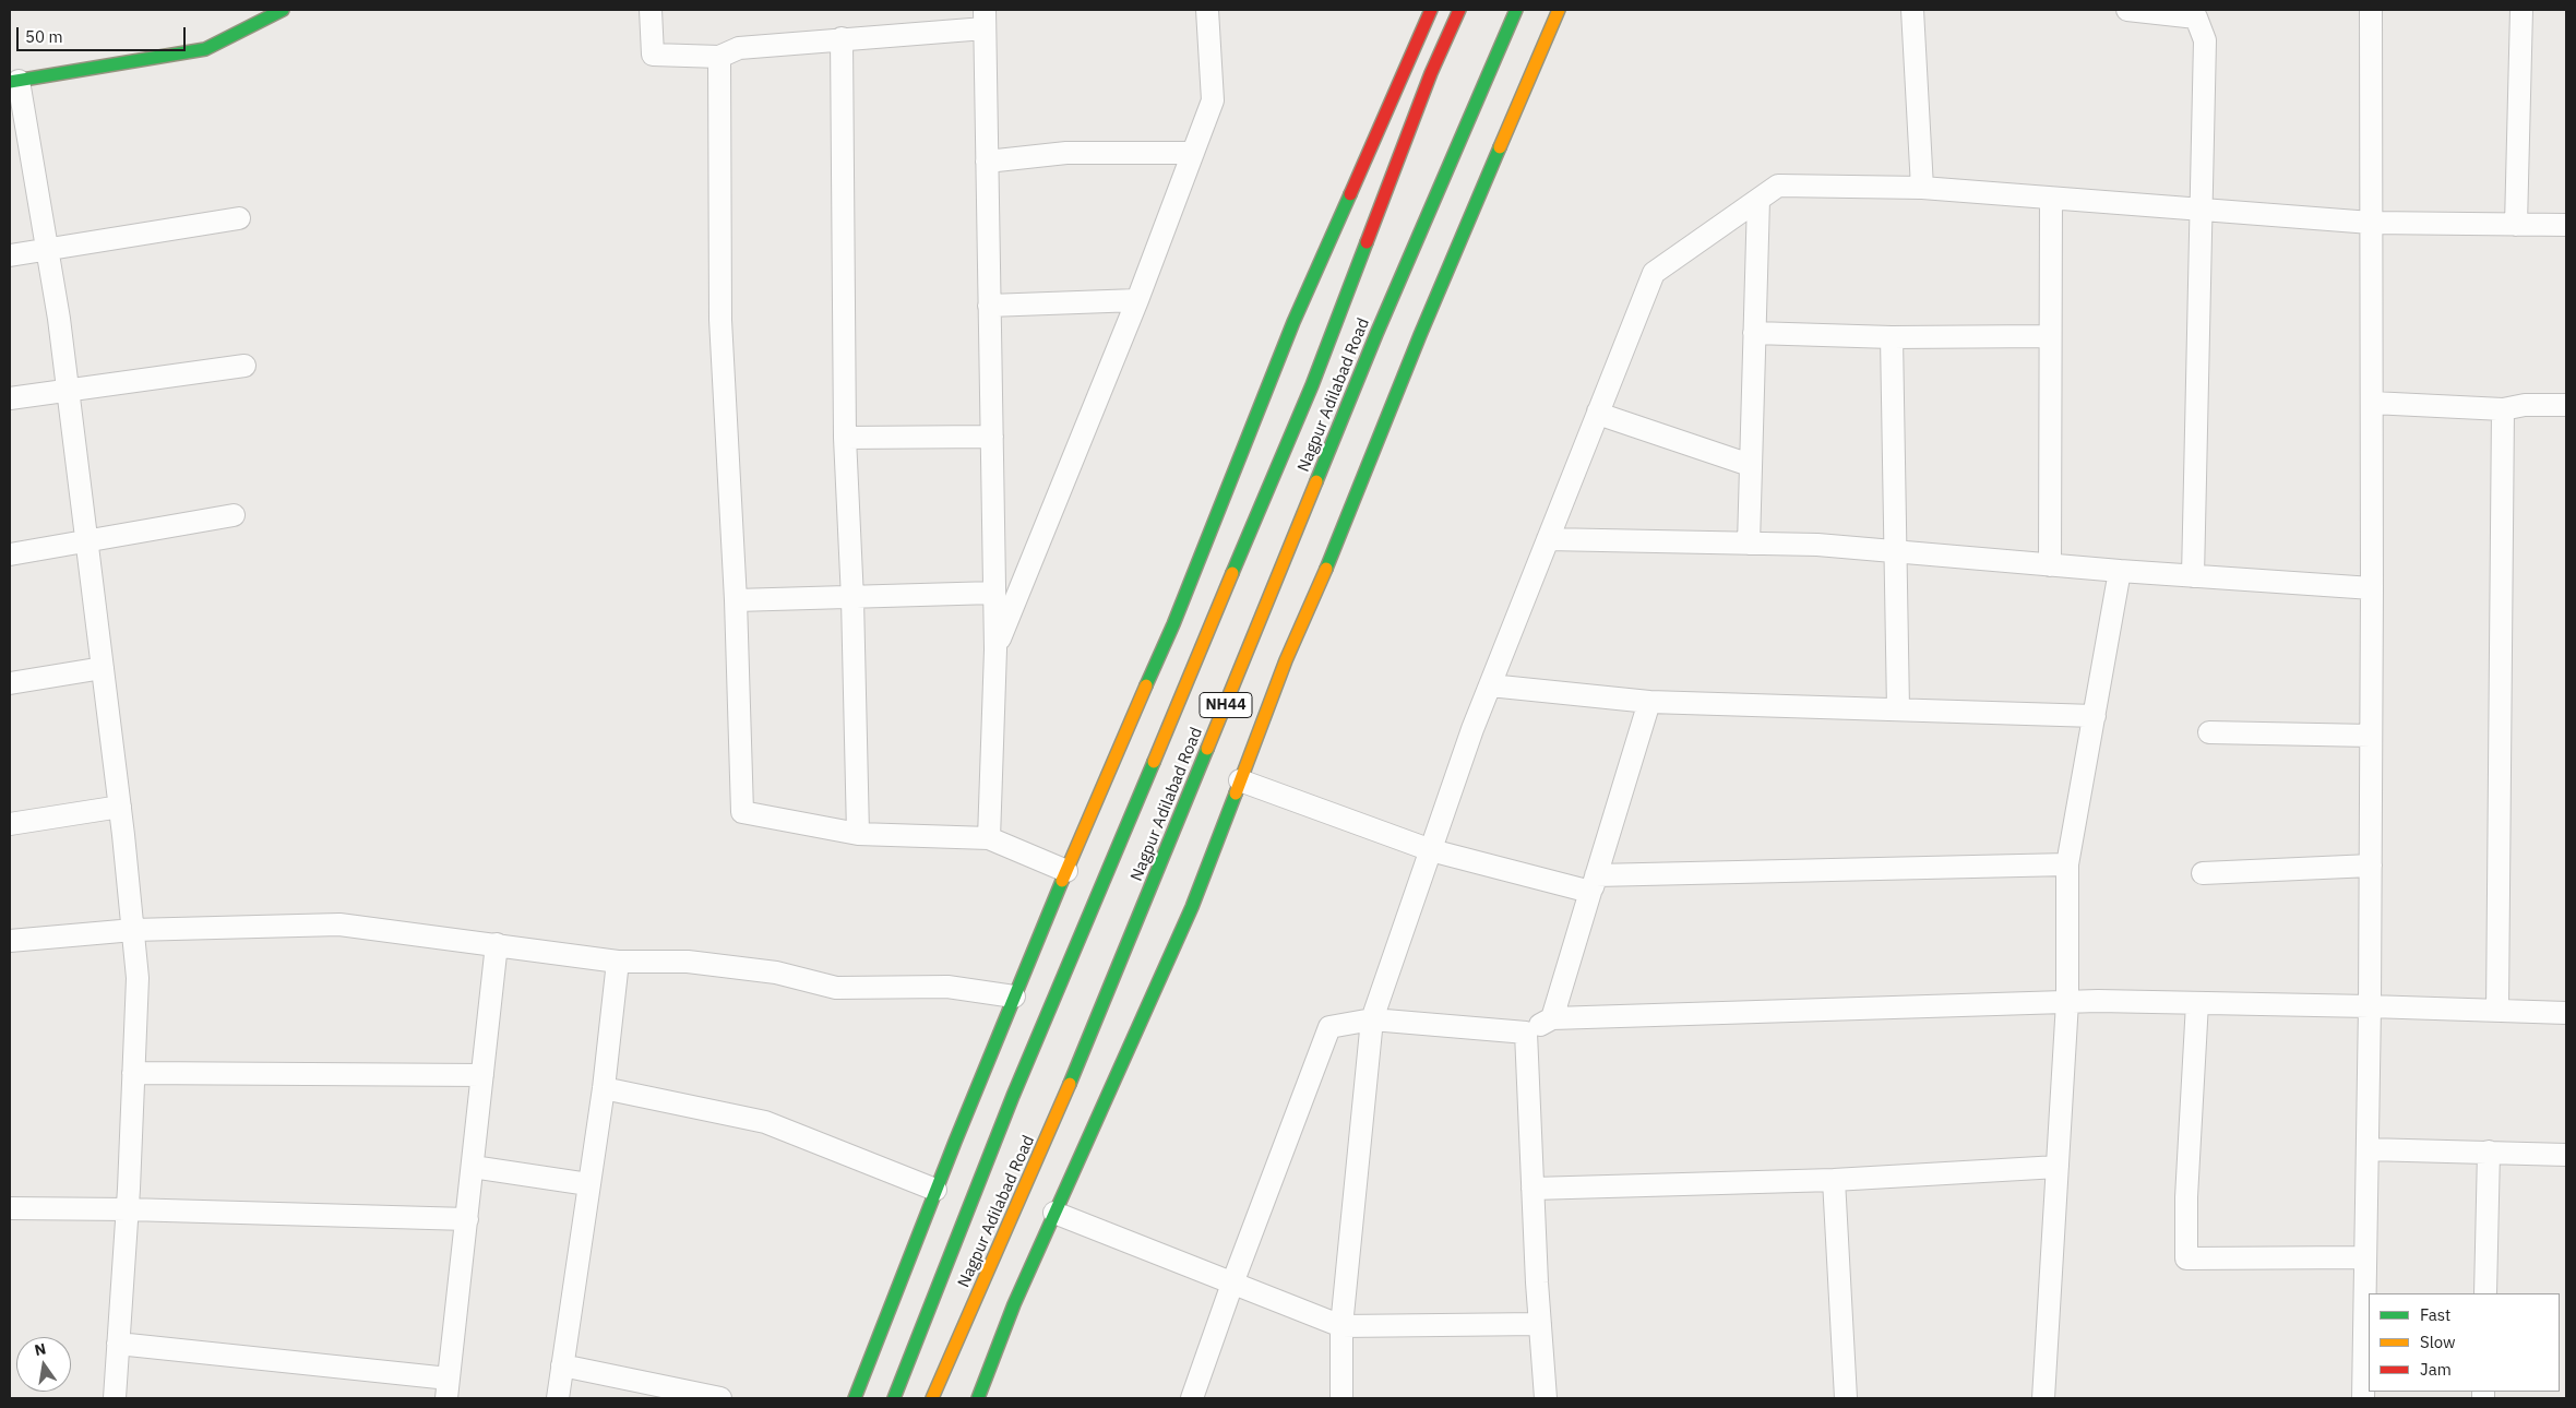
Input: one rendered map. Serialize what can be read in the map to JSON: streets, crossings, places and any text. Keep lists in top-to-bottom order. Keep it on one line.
{"streets":{"main road":["Nagpur Adilabad Road","NH44"]},"legend":["Fast","Slow","Jam"],"scale_bar":"50 m","north":"top"}
